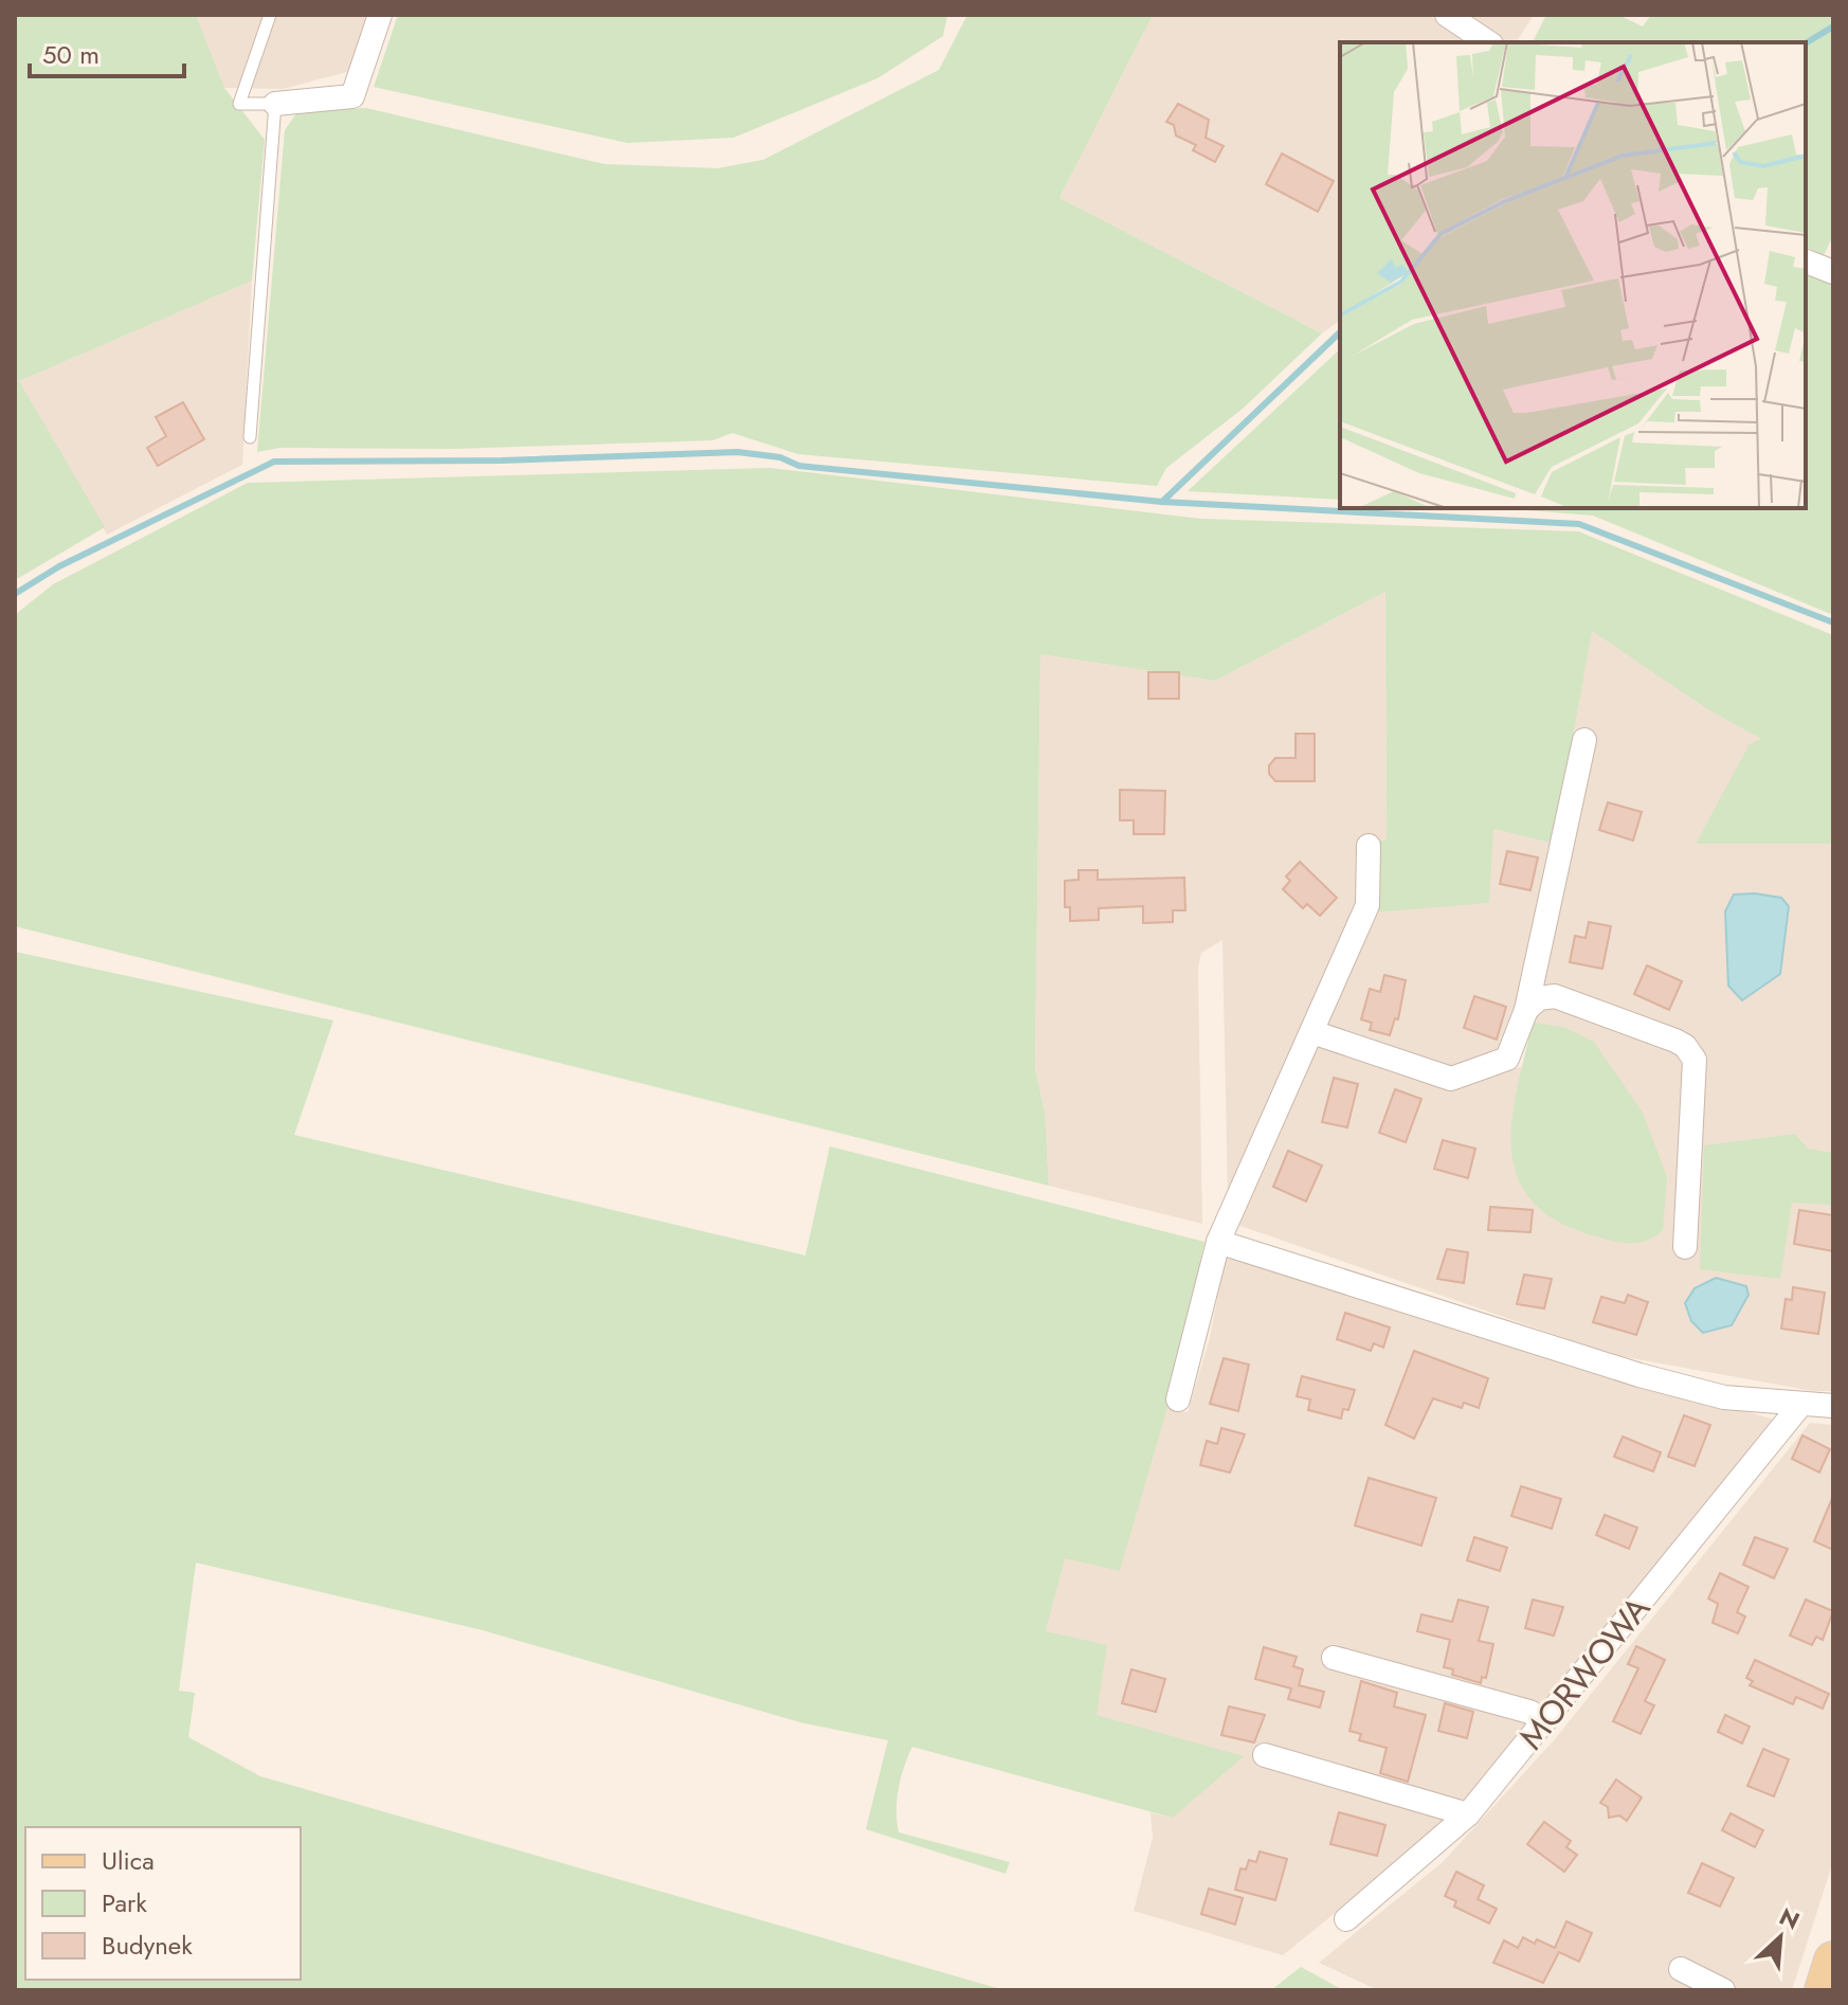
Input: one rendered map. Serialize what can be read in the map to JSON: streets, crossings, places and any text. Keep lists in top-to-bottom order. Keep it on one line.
{"streets":{"street":["MORWOWA"]},"legend":["Ulica","Park","Budynek"],"scale_bar":"50 m","north":"top right"}
